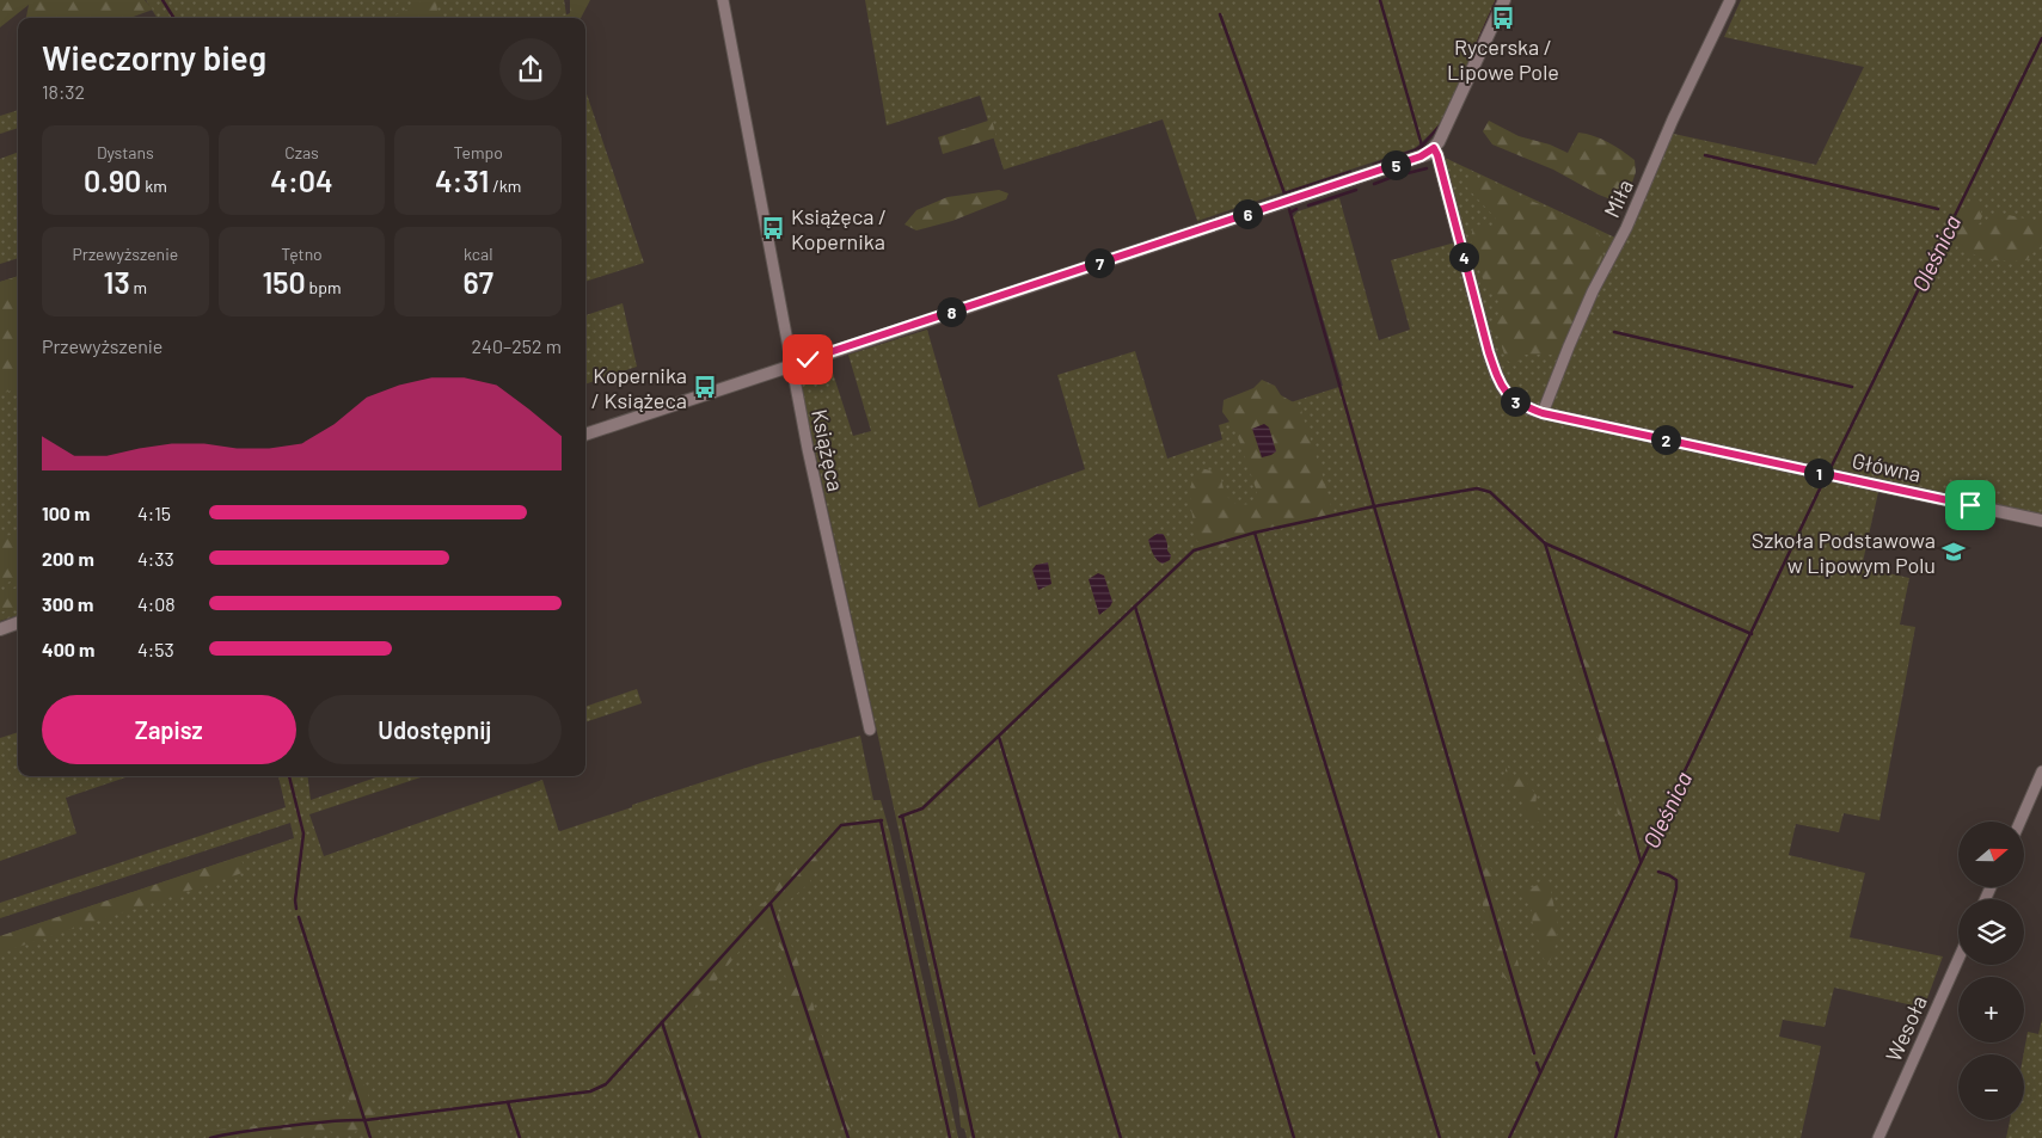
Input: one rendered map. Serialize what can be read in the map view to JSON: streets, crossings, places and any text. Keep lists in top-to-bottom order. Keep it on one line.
{"streets":{"street":["Miła","Książęca","Główna","Wesoła"]},"crossings":[["Miła","Główna"]],"water":["Oleśnica"],"places":{"bus stop":["Rycerska / Lipowe Pole","Książęca / Kopernika","Kopernika / Książeca"],"school or university":["Szkoła Podstawowa w Lipowym Polu"]},"north":"right","page":{"heading":["Wieczorny bieg","18:32"],"stats":[["Dystans","0.90 km"],["Czas","4:04"],["Tempo","4:31 /km"],["Przewyższenie","13 m"],["Tętno","150 bpm"],["kcal","67"]],"pins":["5","6","4","7","8","3","2","1"],"chart":["Przewyższenie","240–252 m"],"list":[{"name":"100 m","note":"4:15"},{"name":"200 m","note":"4:33"},{"name":"300 m","note":"4:08"},{"name":"400 m","note":"4:53"}],"buttons":["Zapisz","Udostępnij"],"map_buttons":["+","−"]}}
